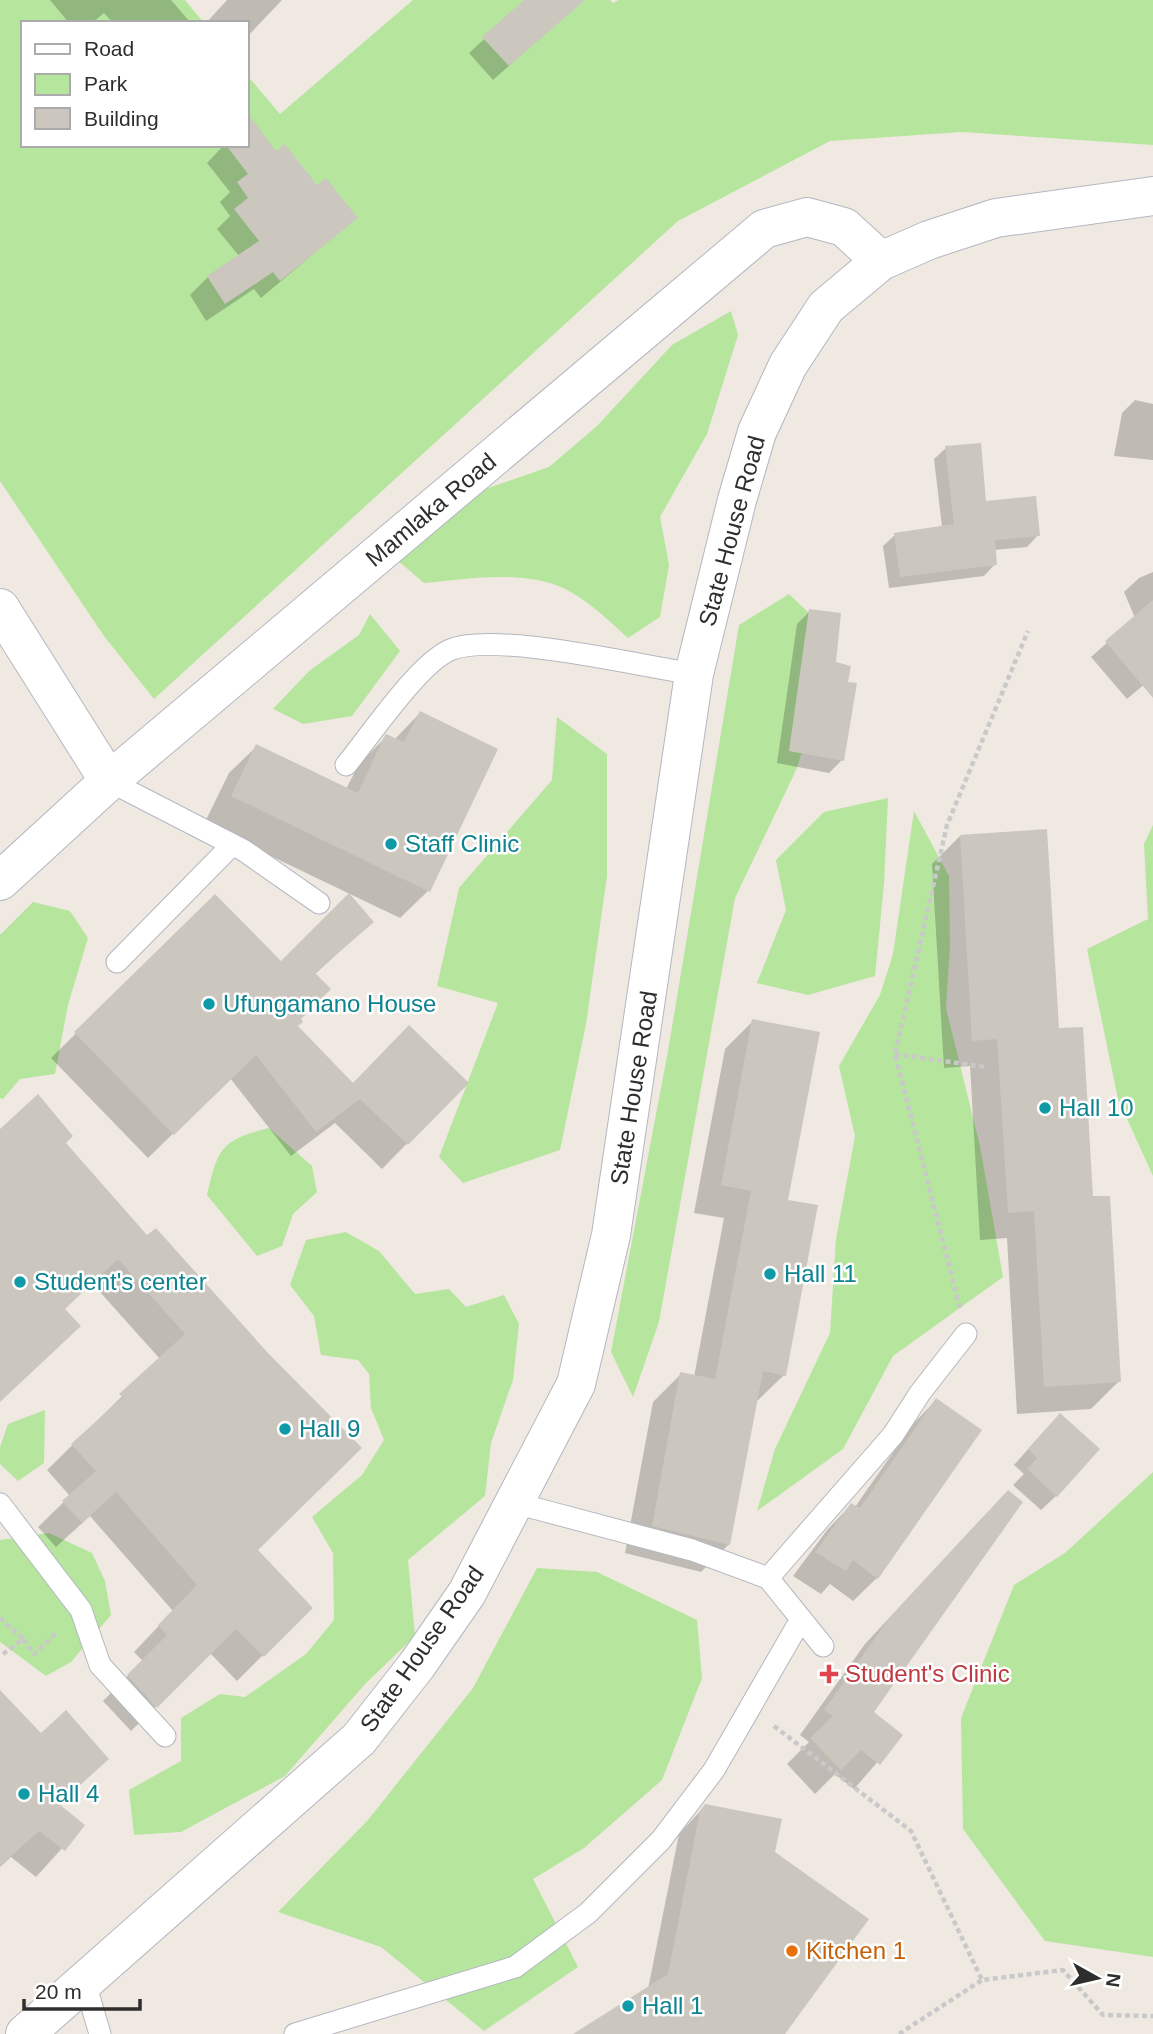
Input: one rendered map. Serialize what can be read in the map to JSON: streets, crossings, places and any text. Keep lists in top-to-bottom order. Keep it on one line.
{"streets":{"street":["Mamlaka Road","State House Road"]},"crossings":[["Mamlaka Road","State House Road"]],"places":{"other":["Staff Clinic","Ufungamano House","Hall 10","Hall 11","Student's center","Hall 9","Hall 4","Kitchen 1","Hall 1"],"health":["Student's Clinic"]},"legend":["Road","Park","Building"],"scale_bar":"20 m","north":"right"}
